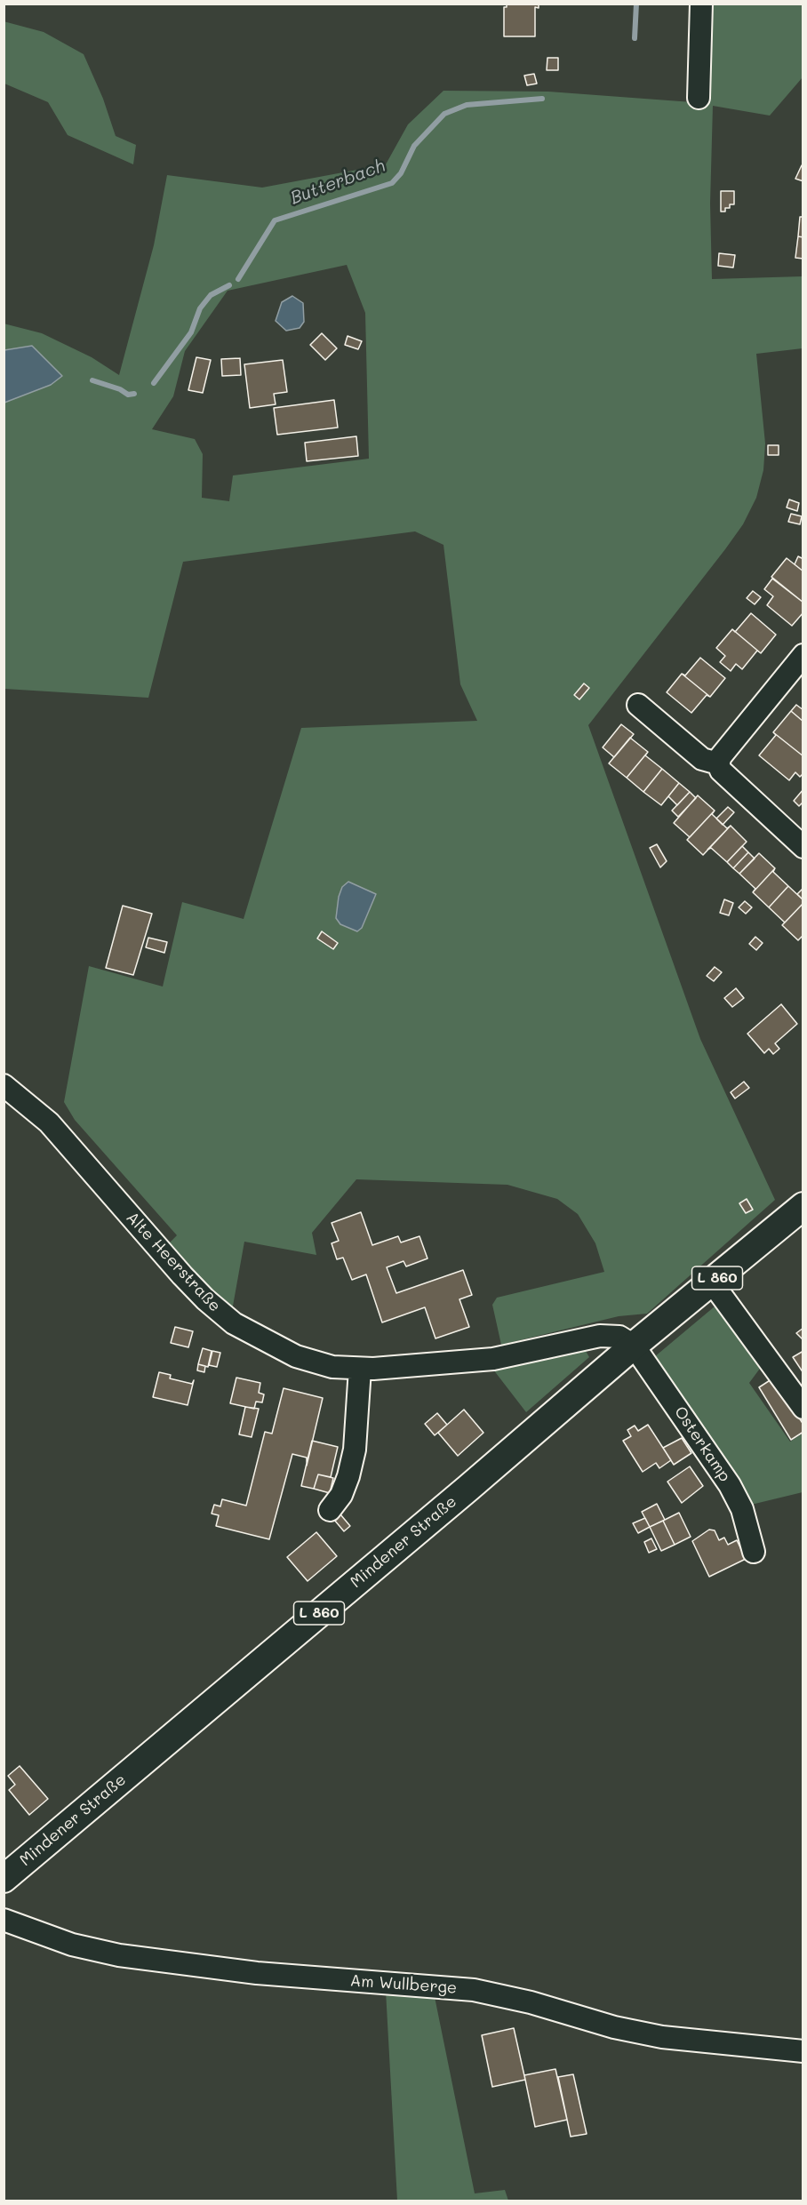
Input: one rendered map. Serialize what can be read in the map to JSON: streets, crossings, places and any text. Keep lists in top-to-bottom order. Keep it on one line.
{"streets":{"main road":["L 860","Mindener Straße"],"street":["Alte Heerstraße","Osterkamp","Am Wullberge"]},"crossings":[["Alte Heerstraße","Osterkamp"],["Alte Heerstraße","Mindener Straße"],["Osterkamp","Mindener Straße"]],"water":["Butterbach"]}
